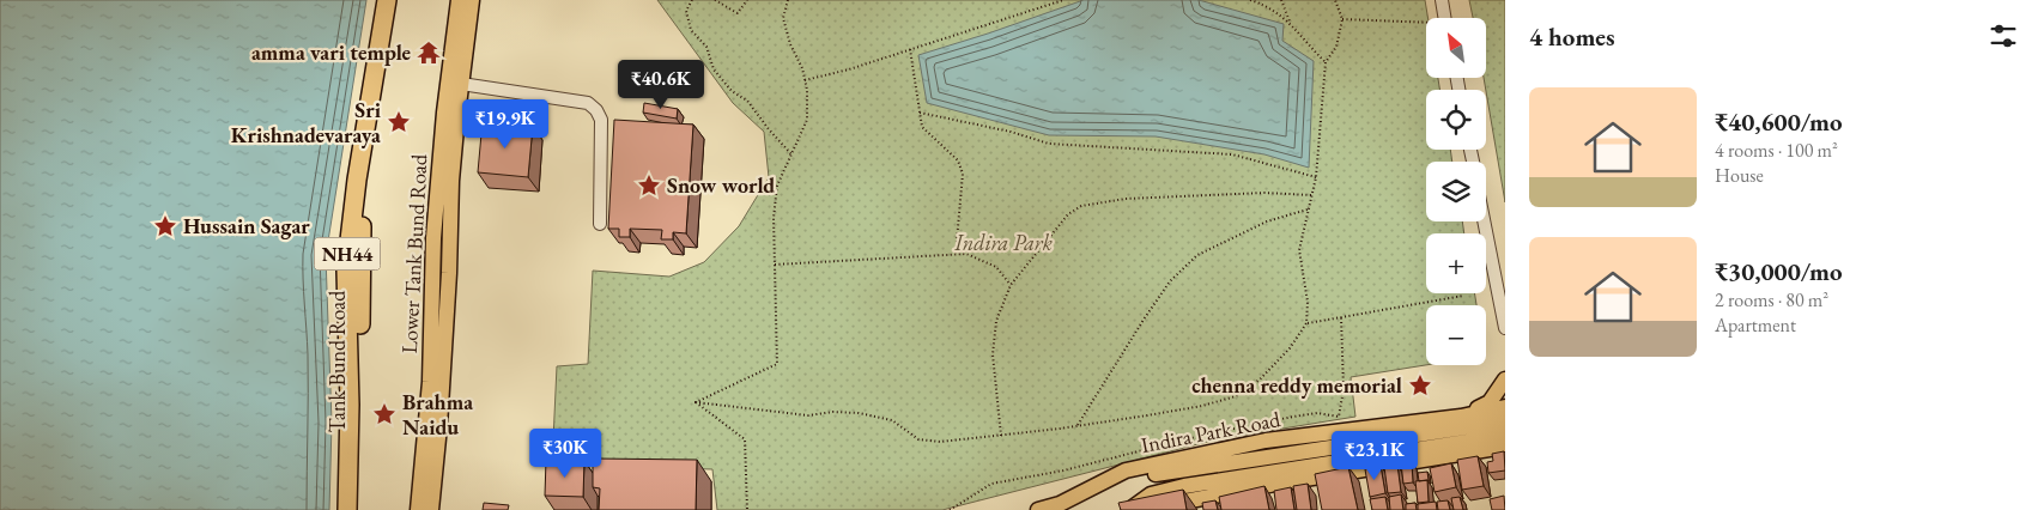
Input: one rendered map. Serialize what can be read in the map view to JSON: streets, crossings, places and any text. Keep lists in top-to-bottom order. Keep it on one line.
{"streets":{"highway":["NH44","Tank Bund Road"],"main road":["Lower Tank Bund Road","Indira Park Road"]},"parks":["Indira Park"],"places":{"temple":["amma vari temple"],"place":["Sri Krishnadevaraya","Snow world","Hussain Sagar","chenna reddy memorial","Brahma Naidu"]},"north":"top left","page":{"heading":"4 homes","map_buttons":["+","−"],"price":["₹40.6K","₹19.9K","₹30K","₹23.1K"],"list":[{"name":"₹40,600/mo","note":"4 rooms · 100 m² · House"},{"name":"₹30,000/mo","note":"2 rooms · 80 m² · Apartment"}]}}
